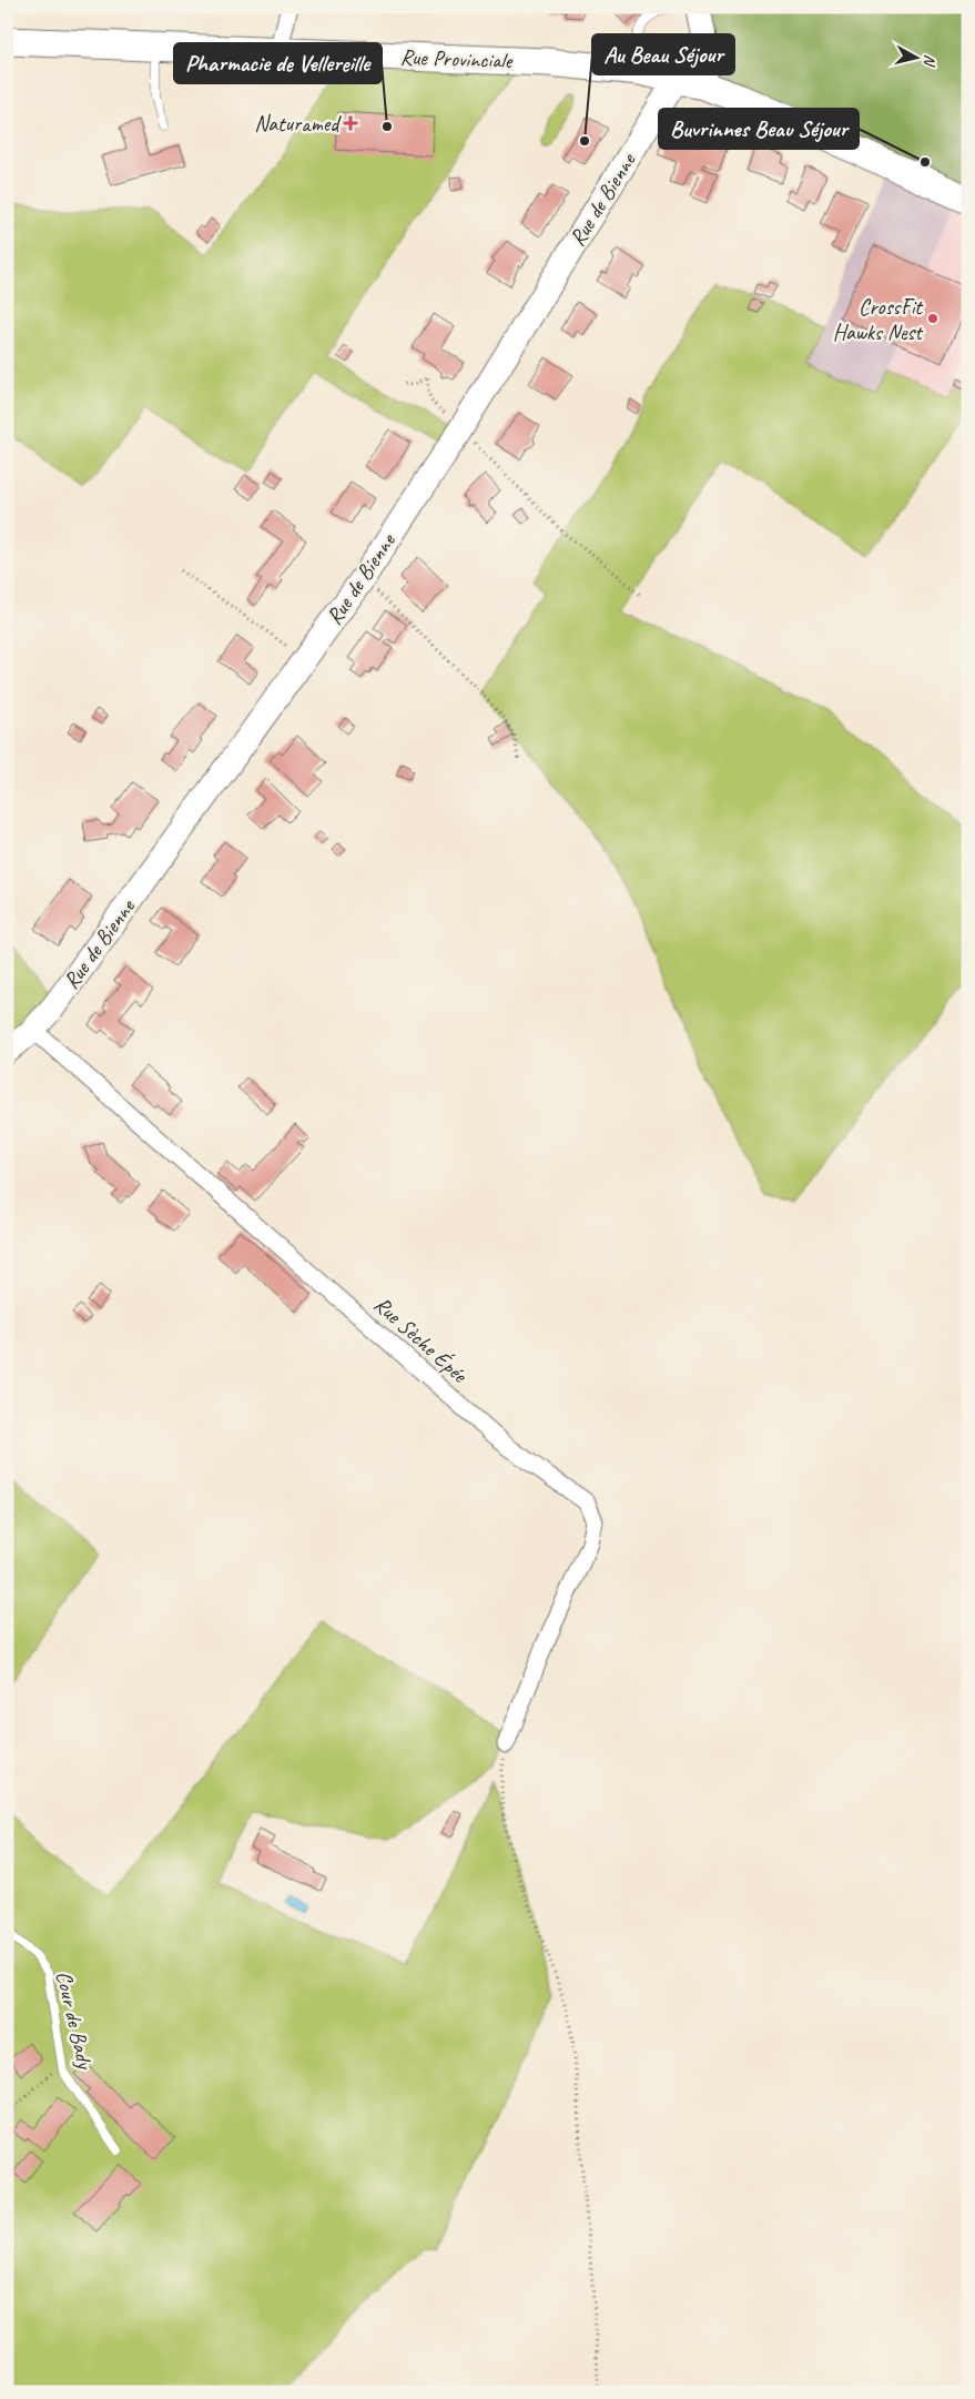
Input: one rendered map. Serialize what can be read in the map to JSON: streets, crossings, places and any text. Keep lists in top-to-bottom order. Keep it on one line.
{"streets":{"main road":["Rue Provinciale"],"street":["Rue de Bienne","Rue Sèche Épée"],"lane":["Cour de Bady"]},"crossings":[["Rue Provinciale","Rue de Bienne"],["Rue de Bienne","Rue Sèche Épée"]],"places":{"health":["Naturamed"],"other":["Pharmacie de Vellereille","Au Beau Séjour","Buvrinnes Beau Séjour","CrossFit Hawks Nest"]},"north":"right"}
